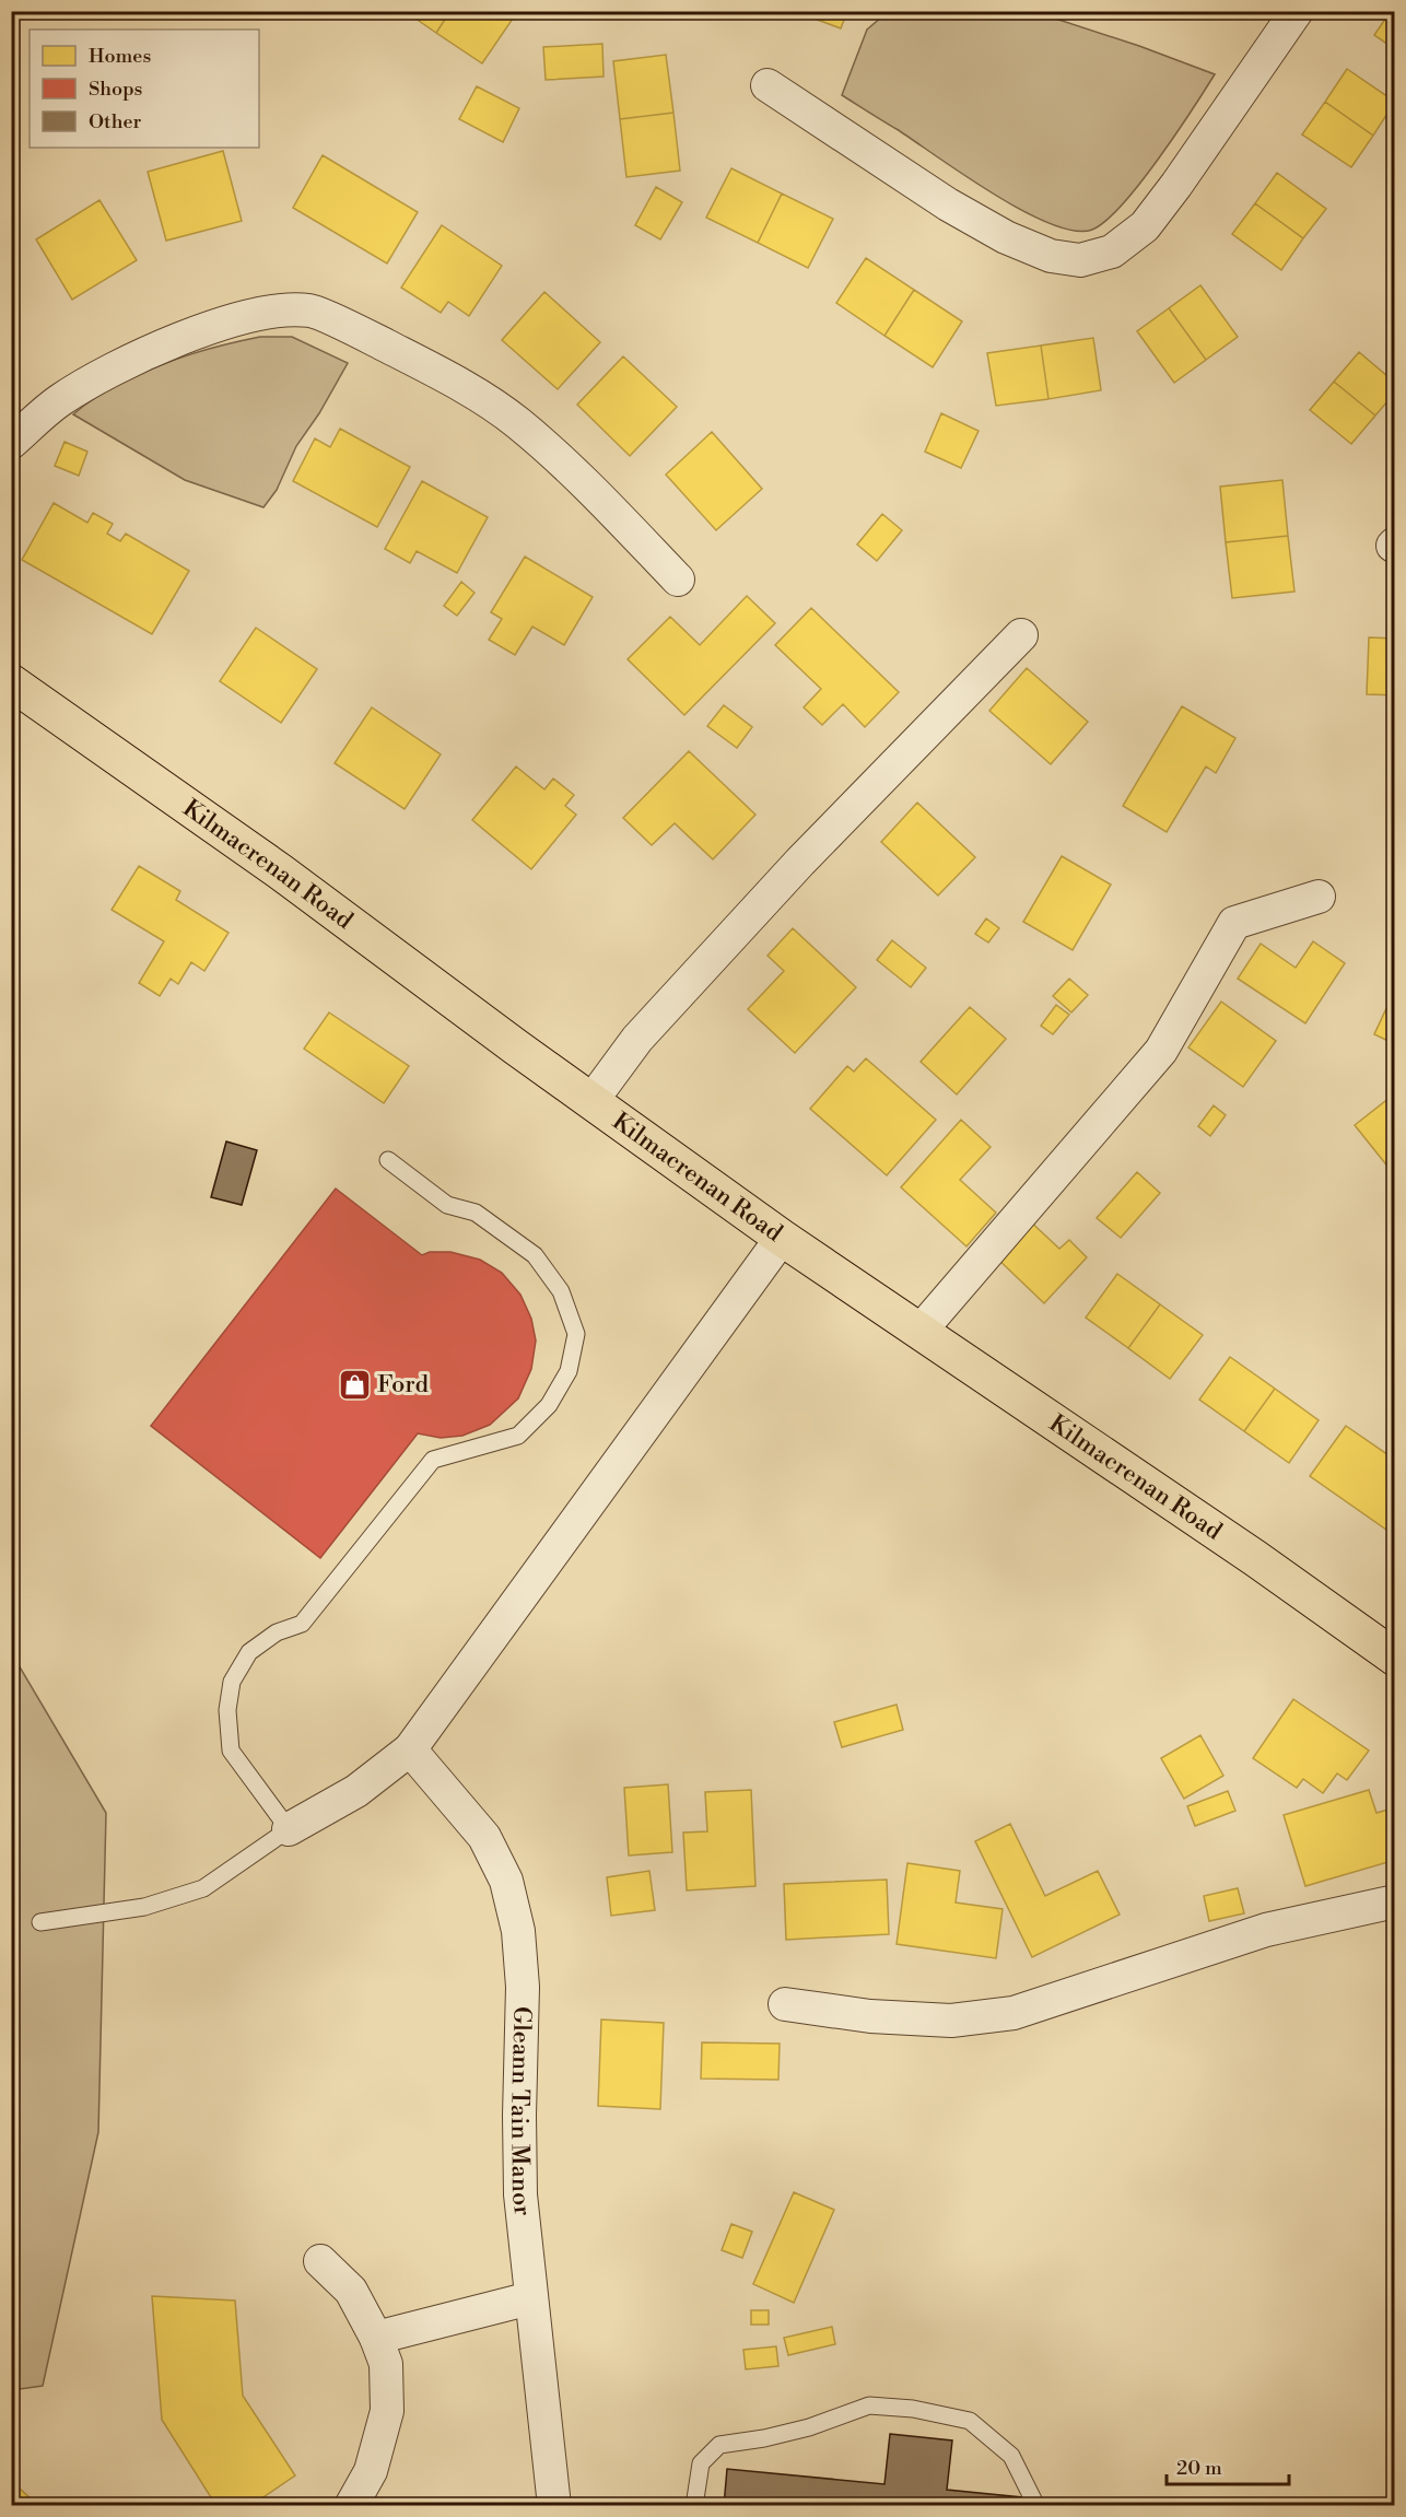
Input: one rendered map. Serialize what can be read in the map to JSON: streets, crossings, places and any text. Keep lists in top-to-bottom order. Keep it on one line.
{"streets":{"main road":["Kilmacrenan Road"],"street":["Gleann Tain Manor"]},"places":{"shop":["Ford"]},"legend":["Homes","Shops","Other"],"scale_bar":"20 m"}
